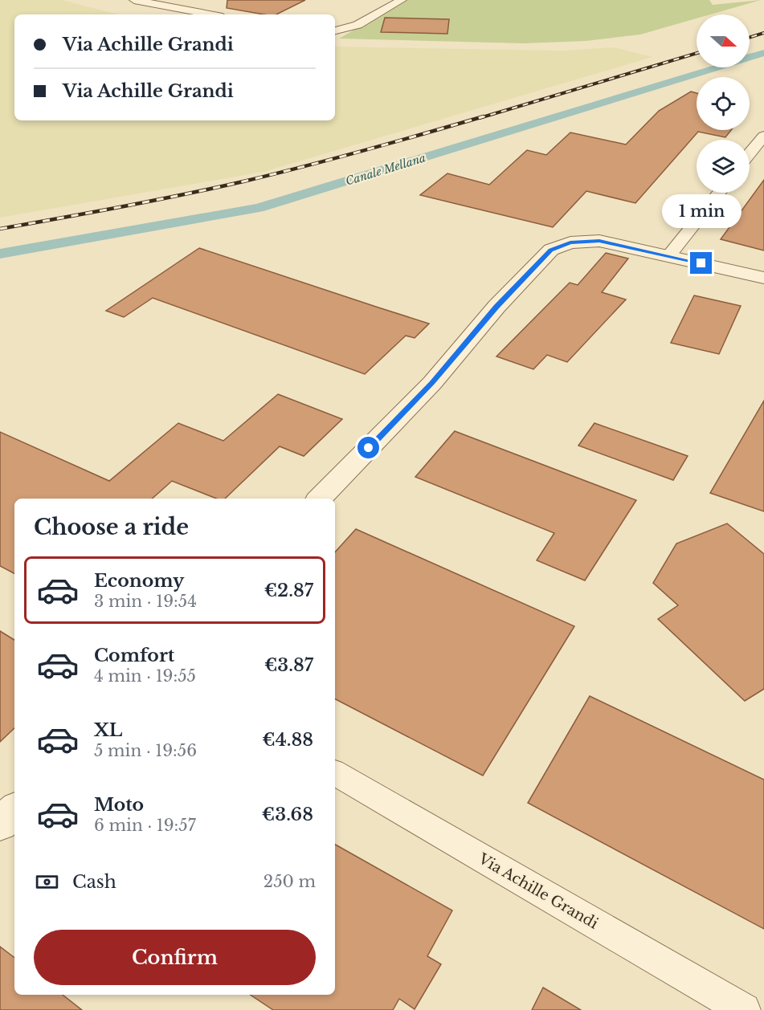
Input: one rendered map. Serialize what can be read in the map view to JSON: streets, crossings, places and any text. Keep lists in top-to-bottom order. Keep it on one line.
{"streets":{"street":["Via Achille Grandi"]},"water":["Canale Mellana"],"north":"right","page":{"banner":["Via Achille Grandi","Via Achille Grandi"],"bubble":"1 min","heading":"Choose a ride","list":[{"name":"Economy","note":"3 min · 19:54","value":"€2.87"},{"name":"Comfort","note":"4 min · 19:55","value":"€3.87"},{"name":"XL","note":"5 min · 19:56","value":"€4.88"},{"name":"Moto","note":"6 min · 19:57","value":"€3.68"}],"pay":["Cash","250 m"],"buttons":"Confirm"}}
